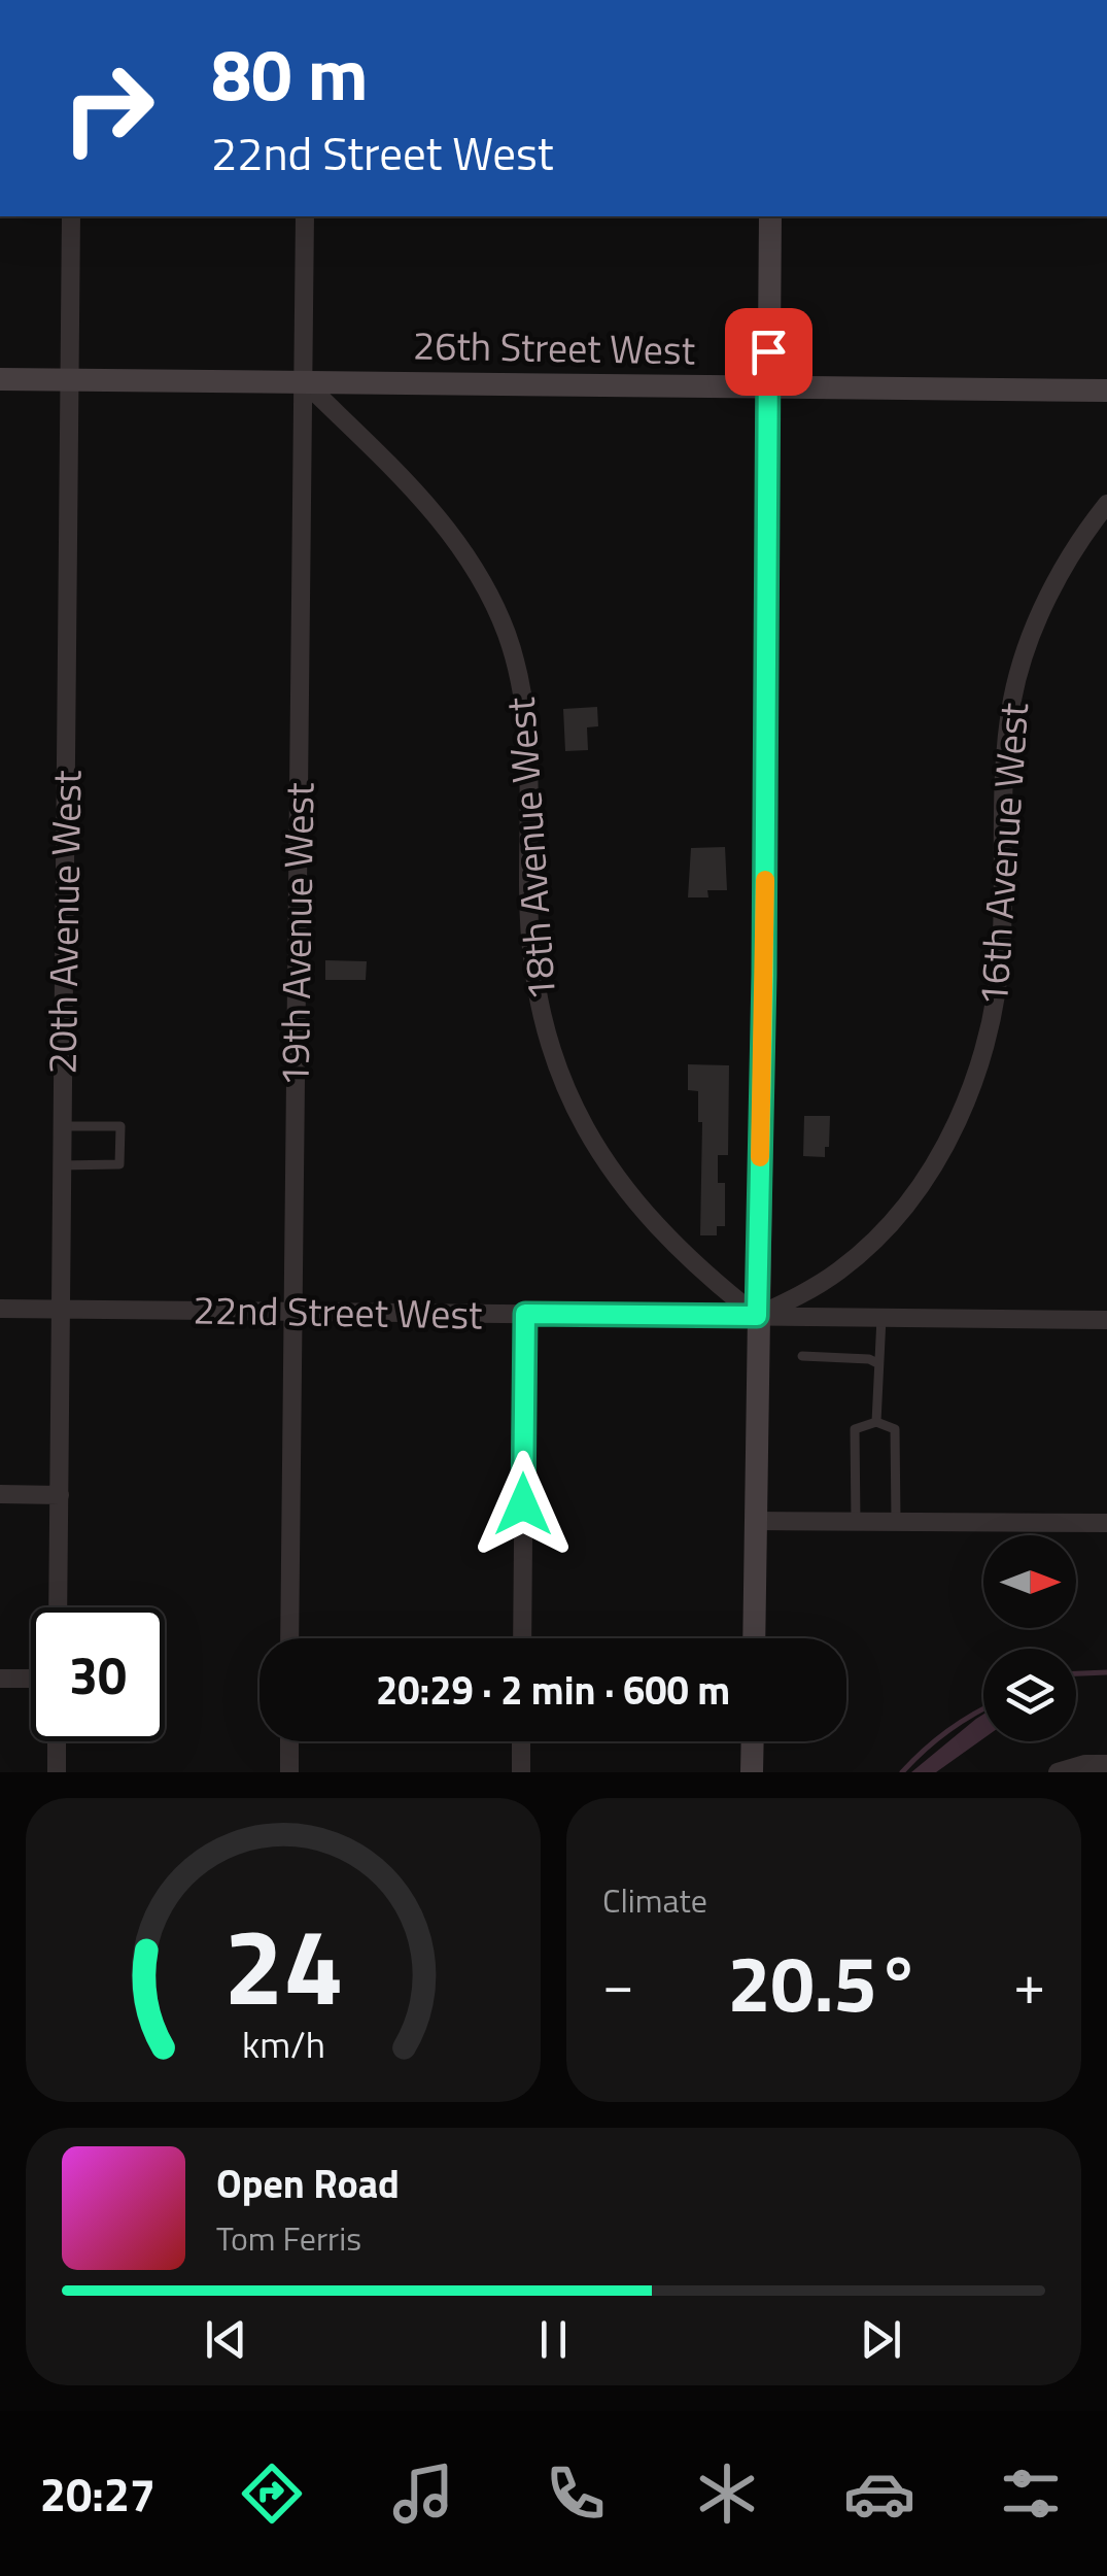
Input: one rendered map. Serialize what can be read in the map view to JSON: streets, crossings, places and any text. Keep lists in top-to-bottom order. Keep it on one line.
{"streets":{"street":["26th Street West","18th Avenue West","16th Avenue West","20th Avenue West","19th Avenue West","22nd Street West"]},"crossings":[["26th Street West","18th Avenue West"],["26th Street West","20th Avenue West"],["26th Street West","19th Avenue West"],["18th Avenue West","16th Avenue West"],["18th Avenue West","19th Avenue West"],["18th Avenue West","22nd Street West"],["16th Avenue West","22nd Street West"],["20th Avenue West","22nd Street West"],["19th Avenue West","22nd Street West"]],"north":"right","page":{"turn":["80 m","22nd Street West"],"limit":"30","trip":"20:29 · 2 min · 600 m","tile":"Climate","heat":["−","20.5°","+"],"song":["Open Road","Tom Ferris"],"tabs":"20:27","gauge":["24","km/h"]}}
